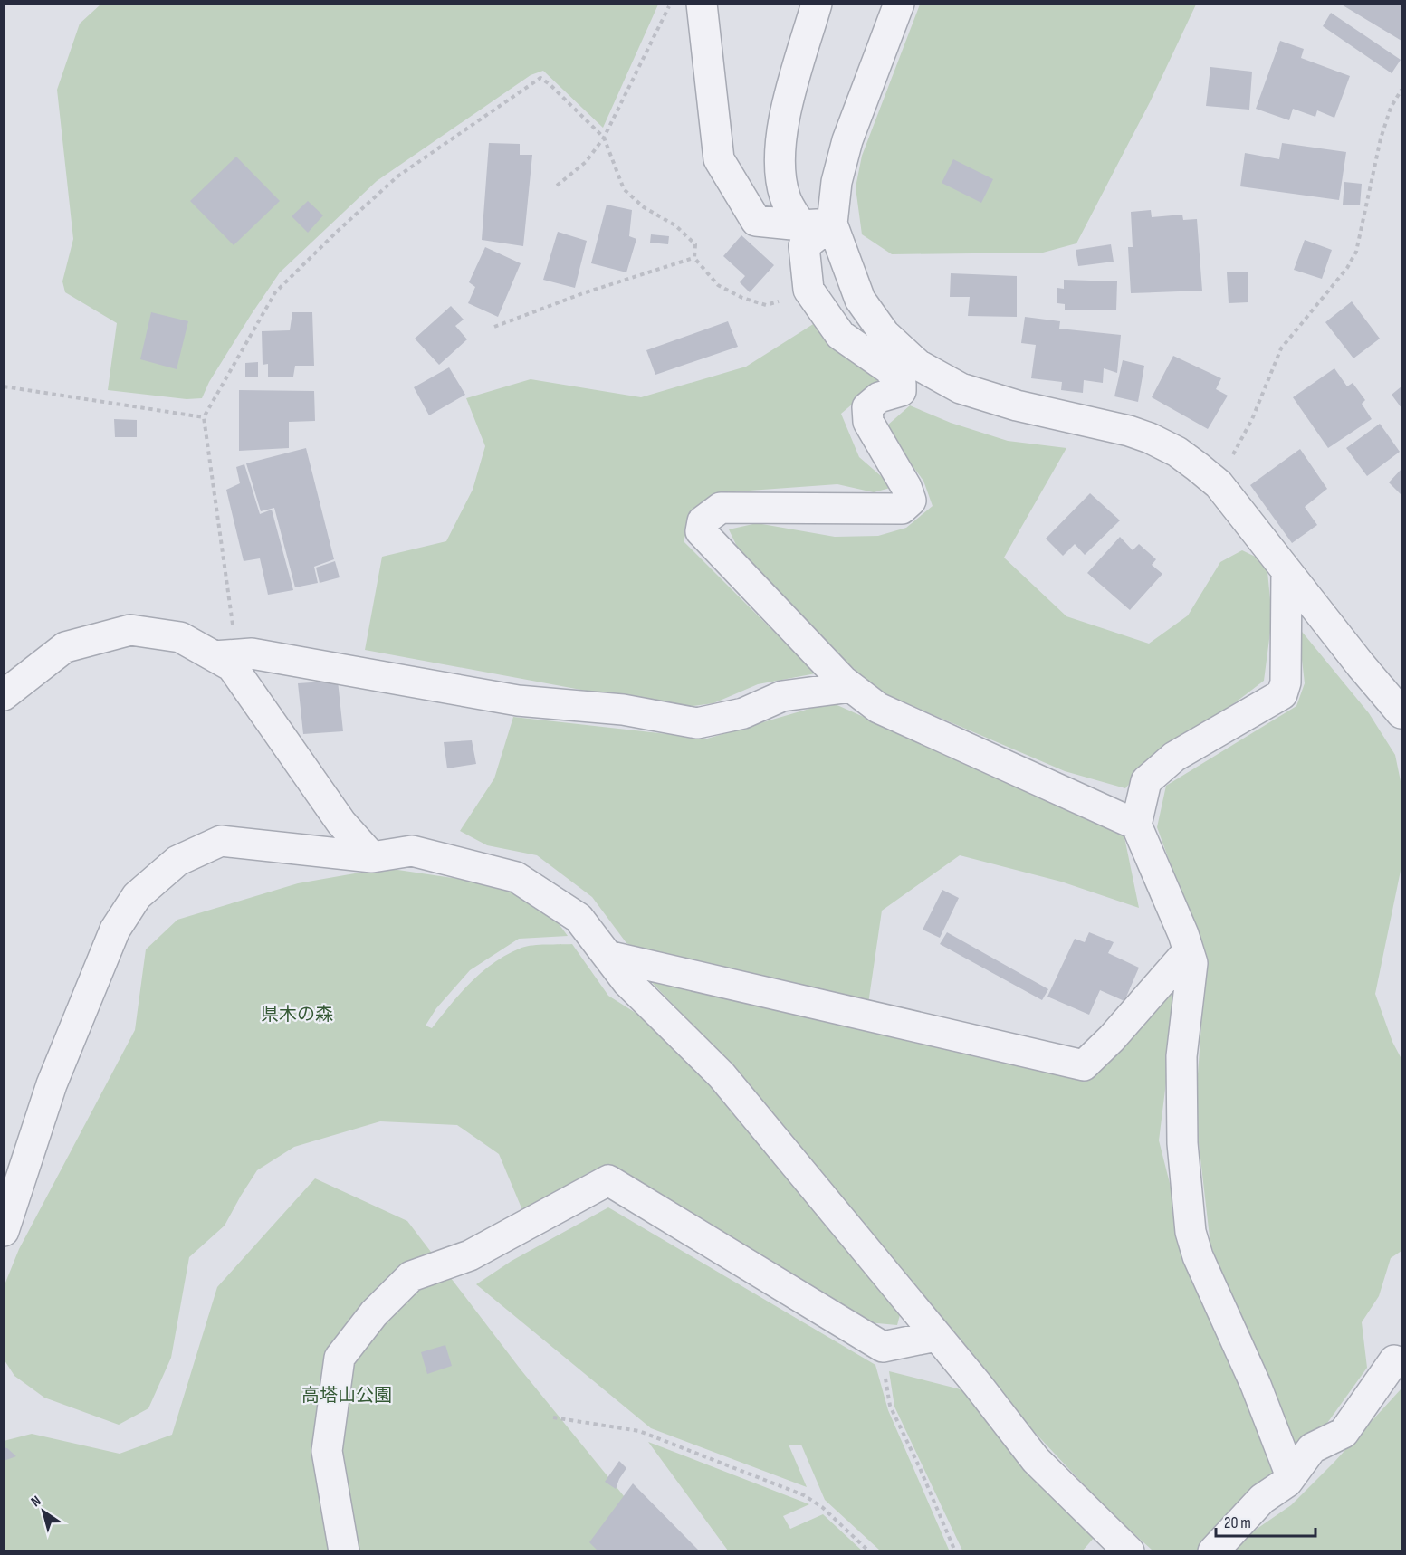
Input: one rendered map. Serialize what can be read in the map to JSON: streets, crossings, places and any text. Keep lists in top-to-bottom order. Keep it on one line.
{"parks":["県木の森","高塔山公園"],"scale_bar":"20 m","north":"top left"}
